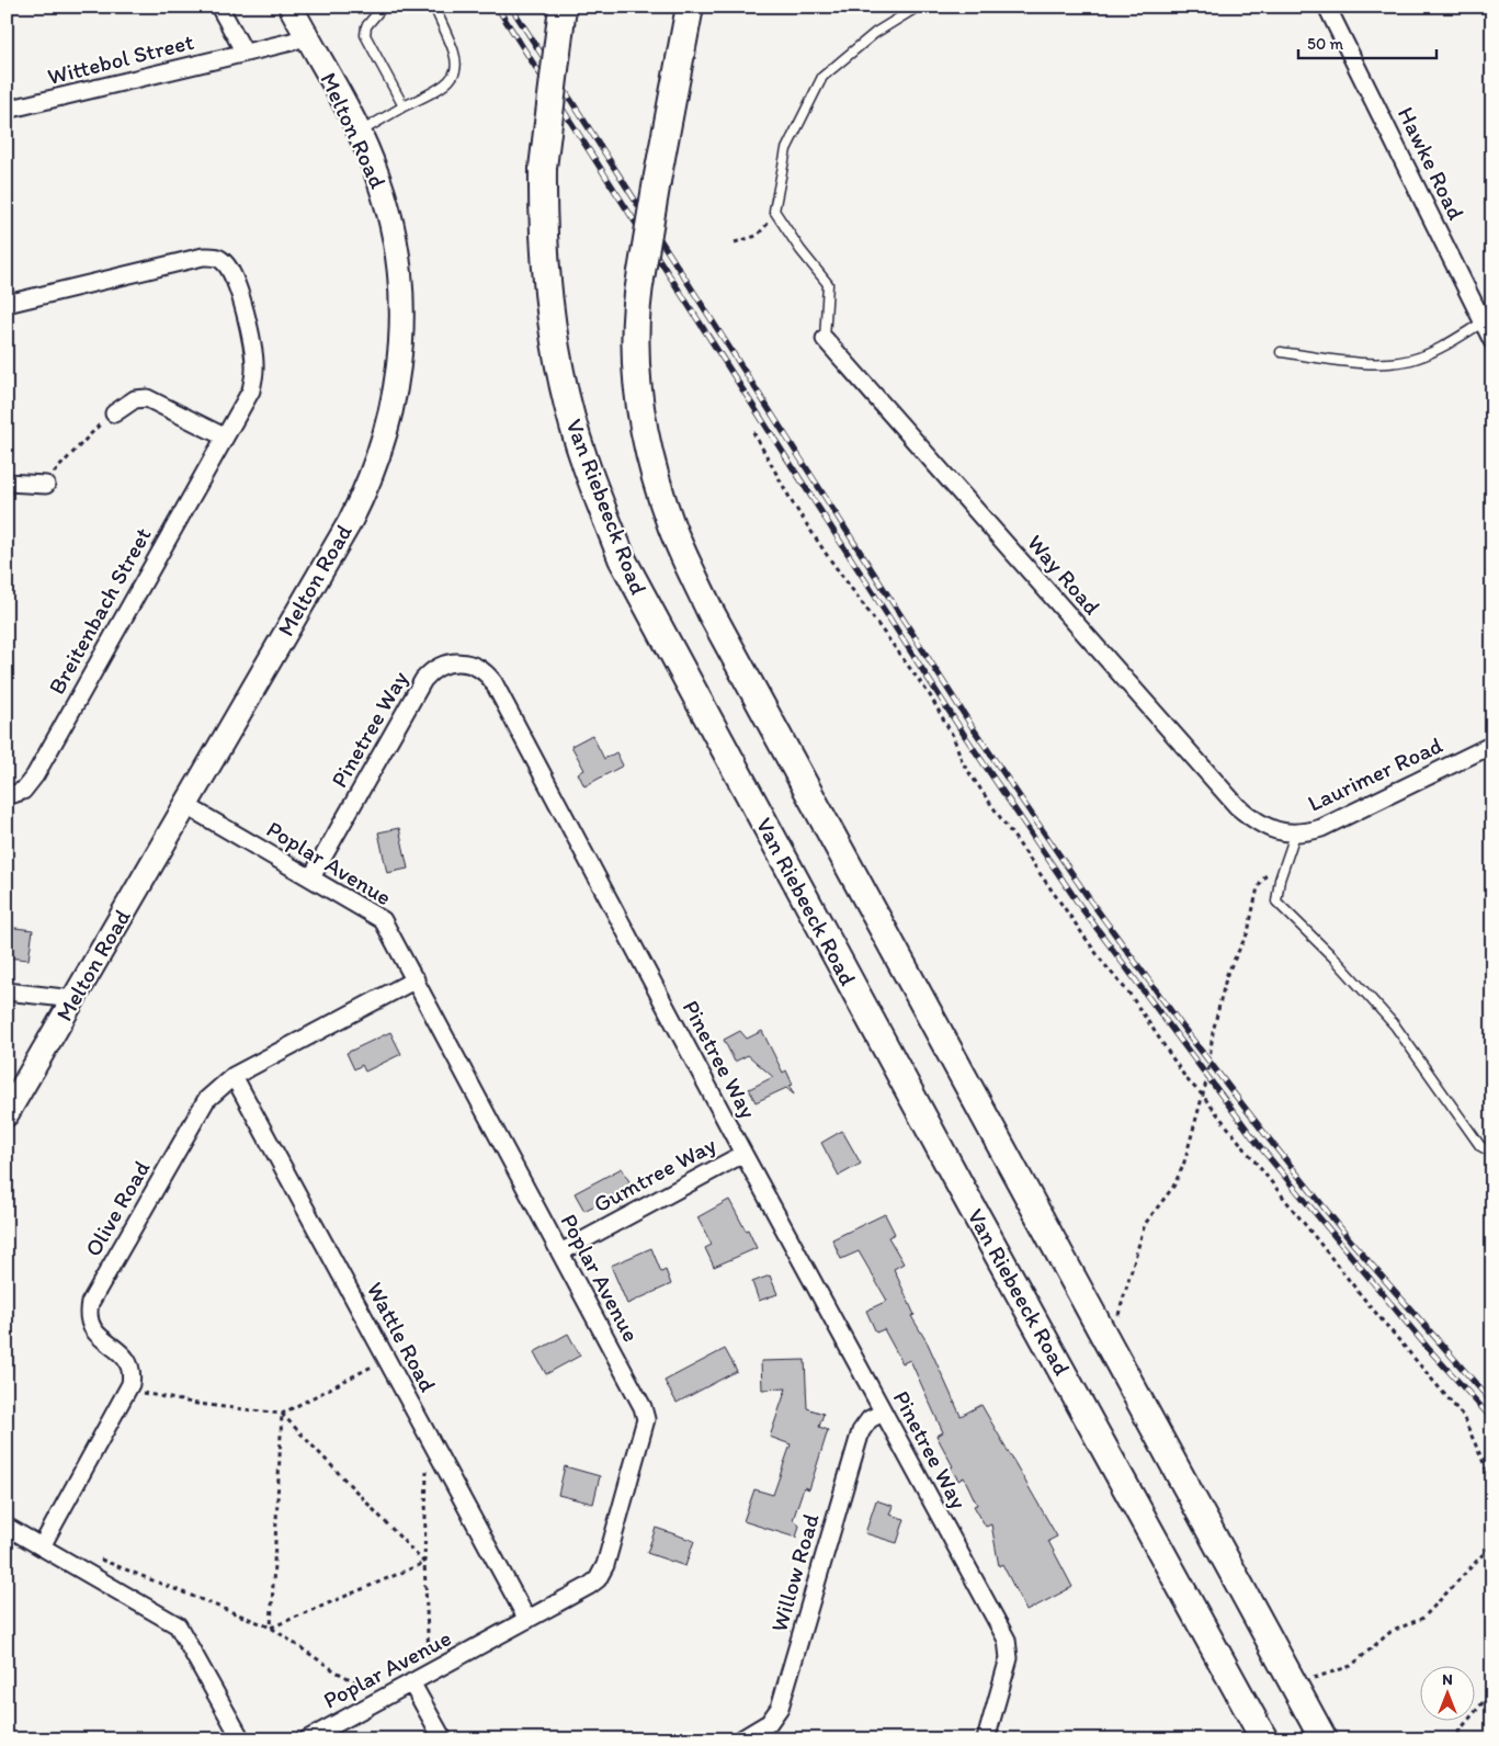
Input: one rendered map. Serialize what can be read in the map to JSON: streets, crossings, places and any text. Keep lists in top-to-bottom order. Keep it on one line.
{"streets":{"main road":["Van Riebeeck Road"],"street":["Wittebol Street","Melton Road","Hawke Road","Way Road","Breitenbach Street","Pinetree Way","Laurimer Road","Poplar Avenue","Gumtree Way","Olive Road","Wattle Road","Willow Road"]},"crossings":[["Wittebol Street","Melton Road"],["Melton Road","Poplar Avenue"],["Way Road","Laurimer Road"],["Pinetree Way","Poplar Avenue"],["Pinetree Way","Gumtree Way"],["Pinetree Way","Willow Road"],["Poplar Avenue","Gumtree Way"],["Poplar Avenue","Olive Road"],["Poplar Avenue","Wattle Road"],["Olive Road","Wattle Road"]],"scale_bar":"50 m","north":"top"}
